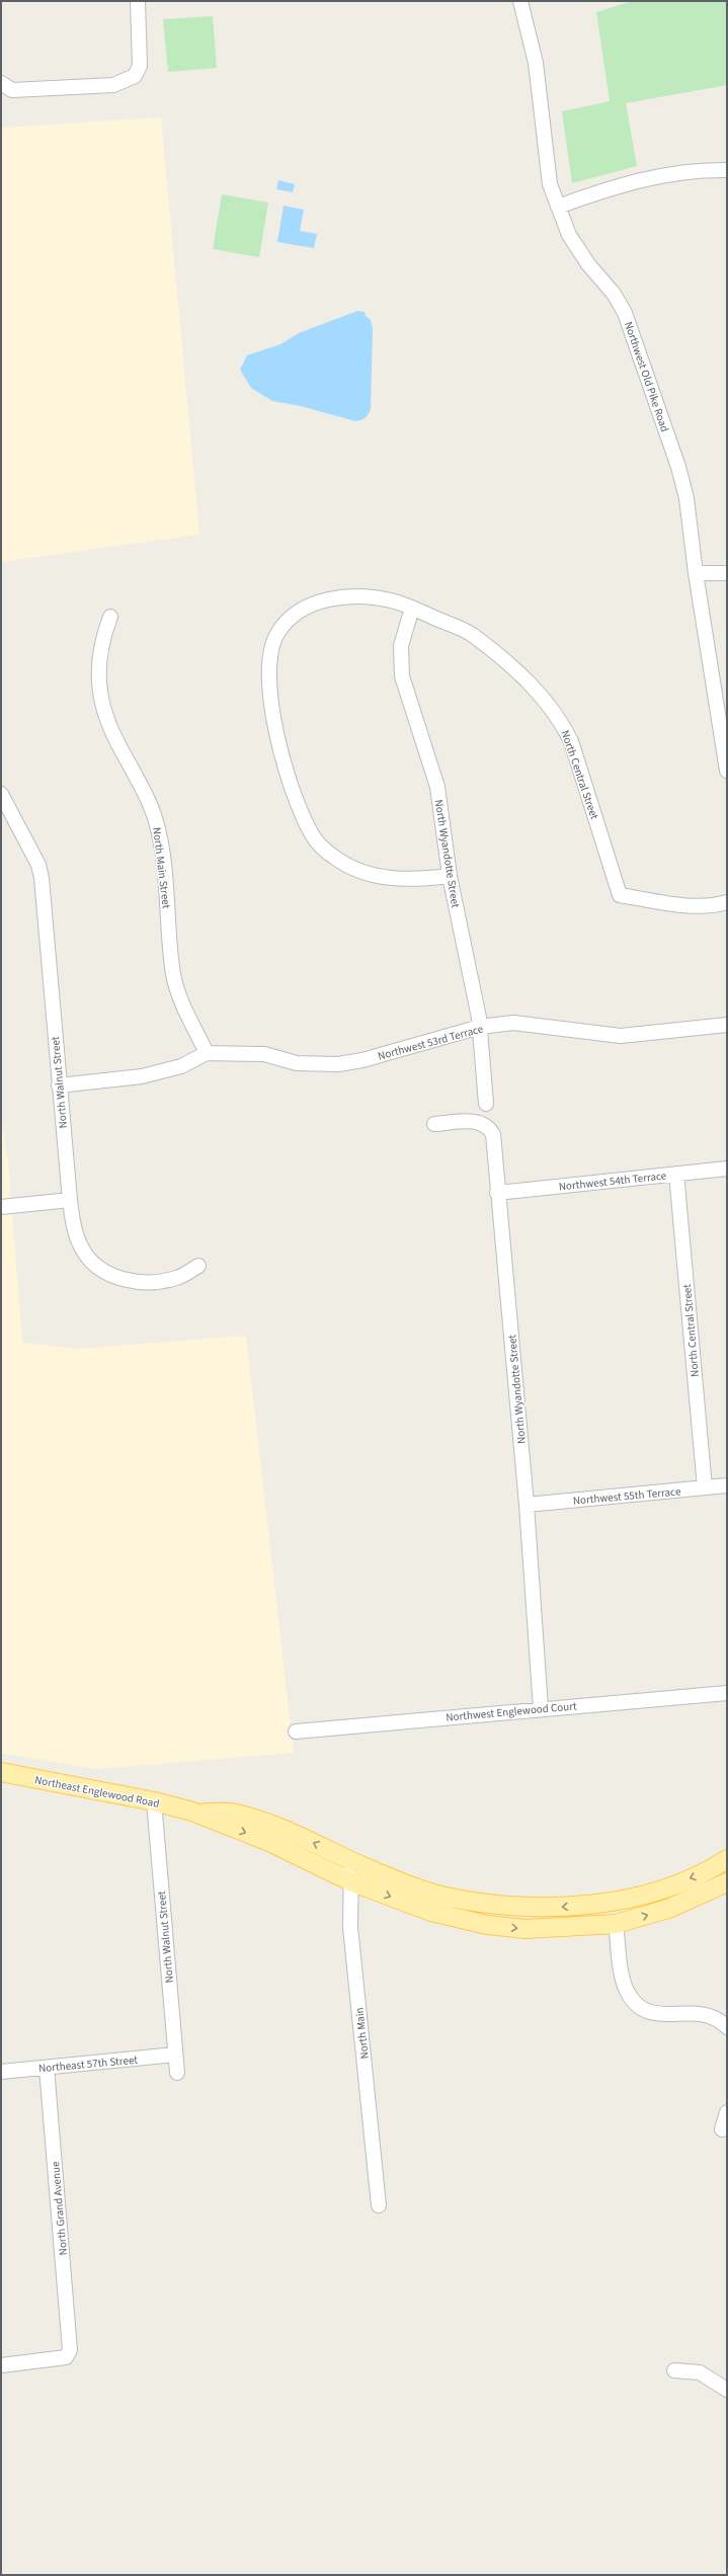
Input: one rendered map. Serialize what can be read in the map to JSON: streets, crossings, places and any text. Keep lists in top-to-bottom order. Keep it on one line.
{"streets":{"main road":["Northeast Englewood Road"],"street":["Northwest Old Pike Road","North Central Street","North Wyandotte Street","North Main Street","Northwest 53rd Terrace","North Walnut Street","Northwest 54th Terrace","Northwest 55th Terrace","Northwest Englewood Court","North Main","Northeast 57th Street","North Grand Avenue"]},"crossings":[["North Central Street","North Wyandotte Street"],["North Central Street","Northwest 54th Terrace"],["North Central Street","Northwest 55th Terrace"],["North Wyandotte Street","Northwest 53rd Terrace"],["North Wyandotte Street","Northwest 54th Terrace"],["North Wyandotte Street","Northwest 55th Terrace"],["North Wyandotte Street","Northwest Englewood Court"],["North Main Street","Northwest 53rd Terrace"],["North Walnut Street","Northeast Englewood Road"],["North Walnut Street","Northeast 57th Street"],["Northeast Englewood Road","North Main"],["Northeast 57th Street","North Grand Avenue"]]}
